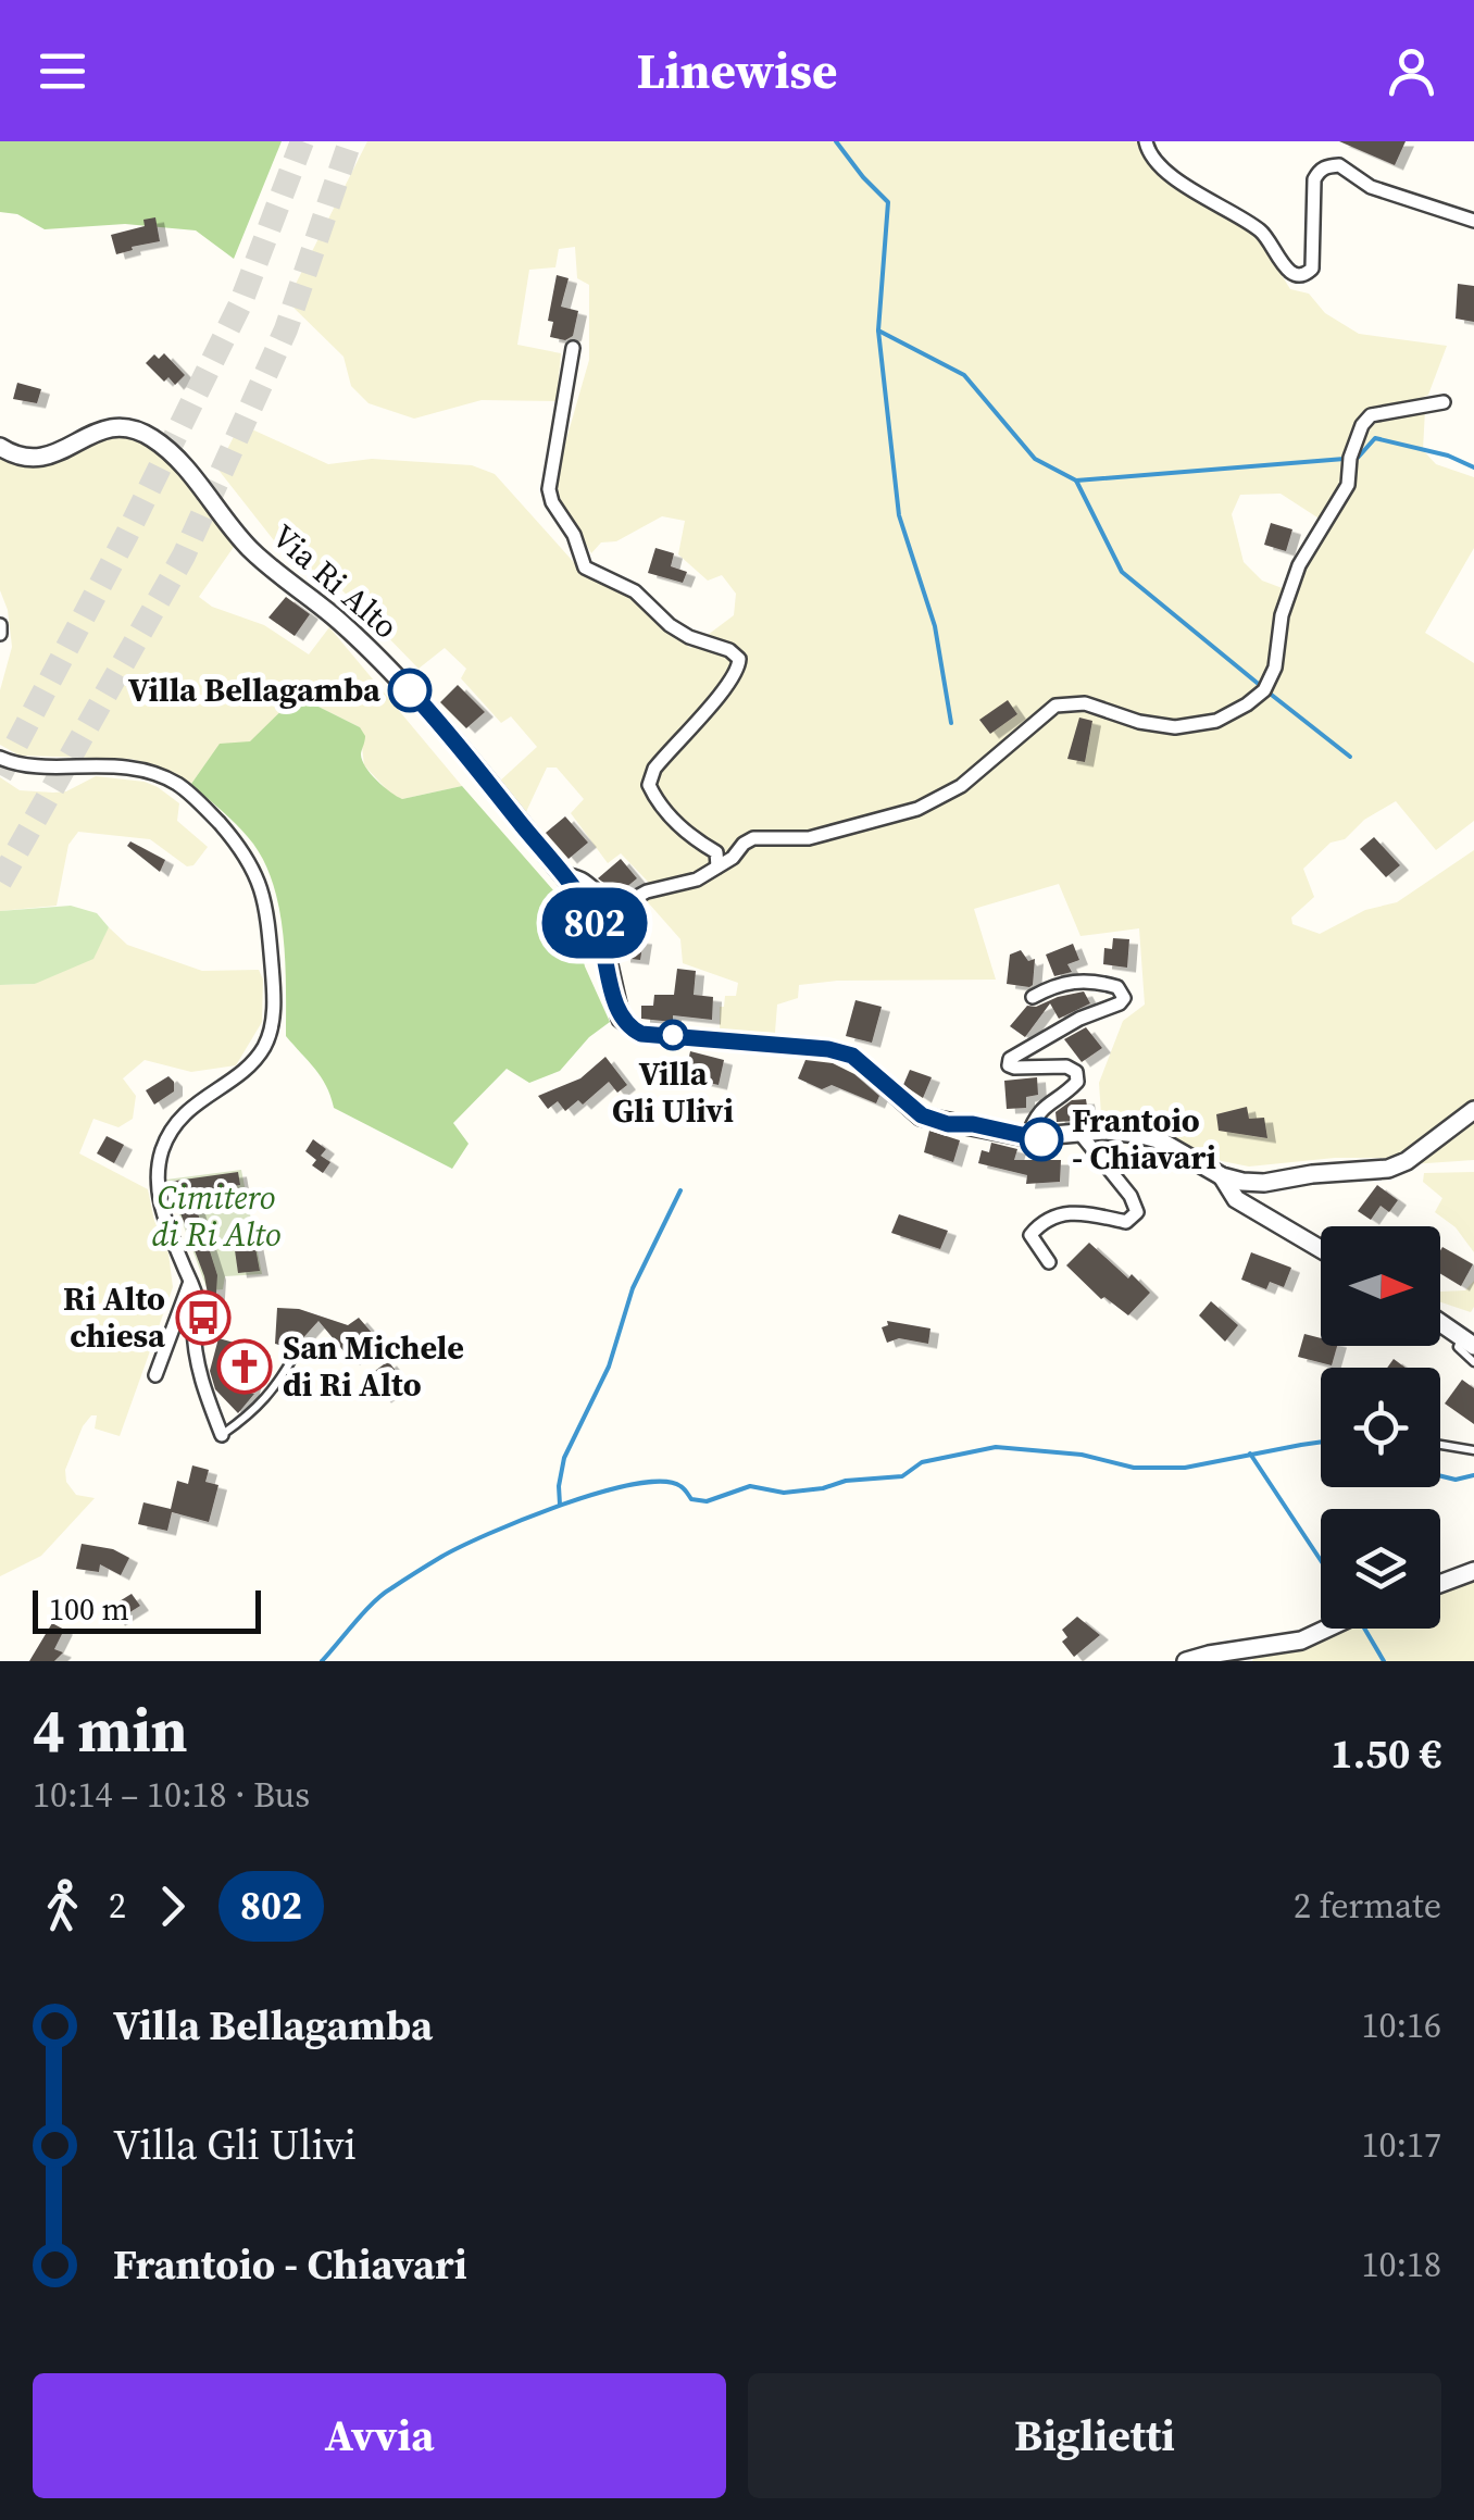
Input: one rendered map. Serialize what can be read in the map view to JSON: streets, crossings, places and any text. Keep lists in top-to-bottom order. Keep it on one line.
{"streets":{"street":["Via Ri Alto"]},"parks":["Cimitero di Ri Alto"],"places":{"other":["Villa Bellagamba","Villa Gli Ulivi","Frantoio - Chiavari"],"bus stop":["Ri Alto chiesa"],"church":["San Michele di Ri Alto"]},"lines":["bus line 802"],"scale_bar":"100 m","north":"right","page":{"header":"Linewise","on_map":"802","scale":"100 m","heading":["4 min","10:14 – 10:18 · Bus","1.50 €"],"legs":["2","802","2 fermate"],"list":[{"name":"Villa Bellagamba","value":"10:16"},{"name":"Villa Gli Ulivi","value":"10:17"},{"name":"Frantoio - Chiavari","value":"10:18"}],"buttons":["Avvia","Biglietti"]}}
